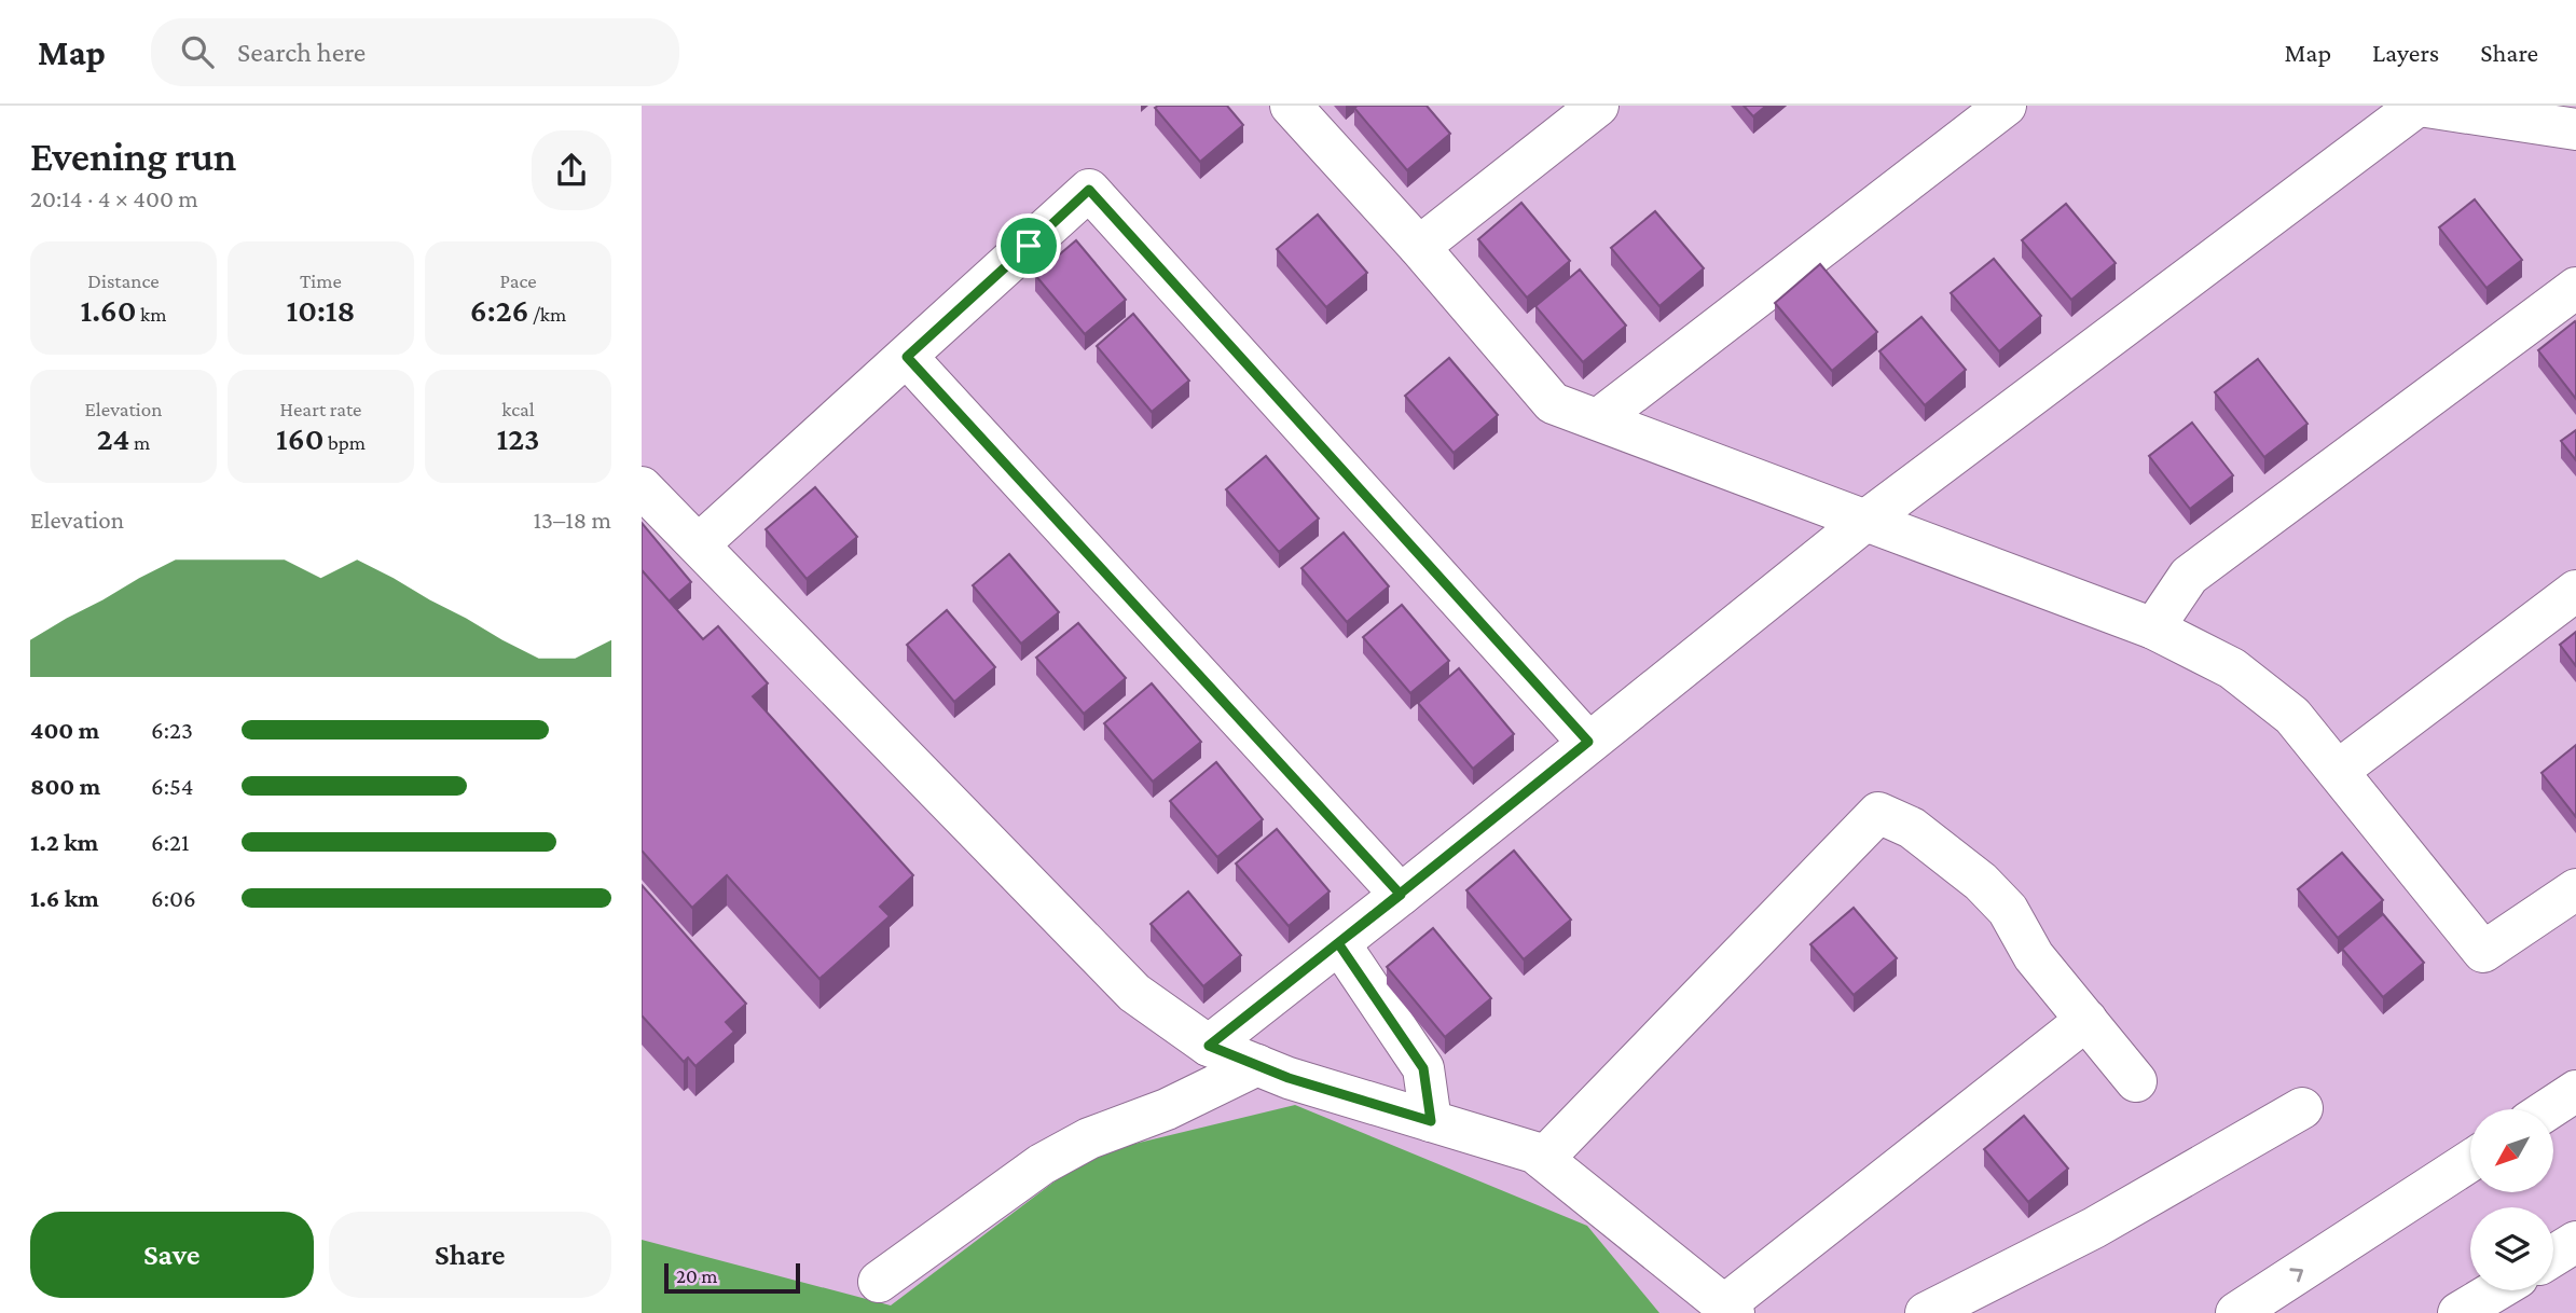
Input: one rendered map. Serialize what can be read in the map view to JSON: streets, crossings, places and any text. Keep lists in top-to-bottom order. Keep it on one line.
{"scale_bar":"20 m","north":"bottom left","page":{"header":"Map","search":"Search here","nav":["Map","Layers","Share"],"heading":["Evening run","20:14 · 4 × 400 m"],"stats":[["Distance","1.60 km"],["Time","10:18"],["Pace","6:26 /km"],["Elevation","24 m"],["Heart rate","160 bpm"],["kcal","123"]],"chart":["Elevation","13–18 m"],"list":[{"name":"400 m","note":"6:23"},{"name":"800 m","note":"6:54"},{"name":"1.2 km","note":"6:21"},{"name":"1.6 km","note":"6:06"}],"buttons":["Save","Share"],"scale":"20 m"}}
